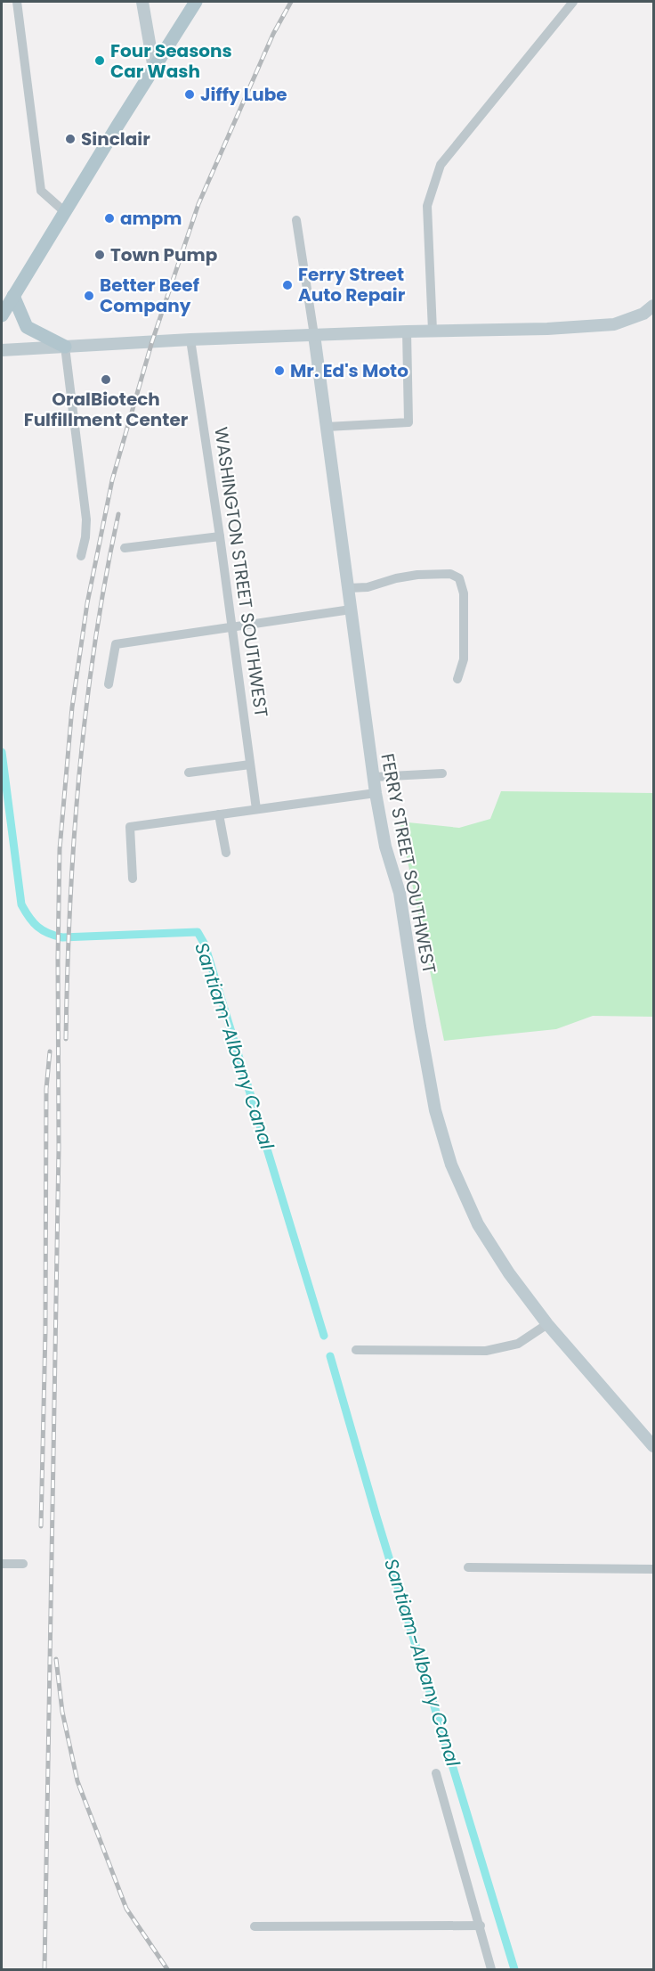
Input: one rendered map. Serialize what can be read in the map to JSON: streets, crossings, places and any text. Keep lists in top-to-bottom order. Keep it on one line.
{"streets":{"street":["WASHINGTON STREET SOUTHWEST","FERRY STREET SOUTHWEST"]},"water":["Santiam-Albany Canal"],"places":["Four Seasons Car Wash","Jiffy Lube","Sinclair","ampm","Town Pump","Ferry Street Auto Repair","Better Beef Company","Mr. Ed's Moto","OralBiotech Fulfillment Center"]}
